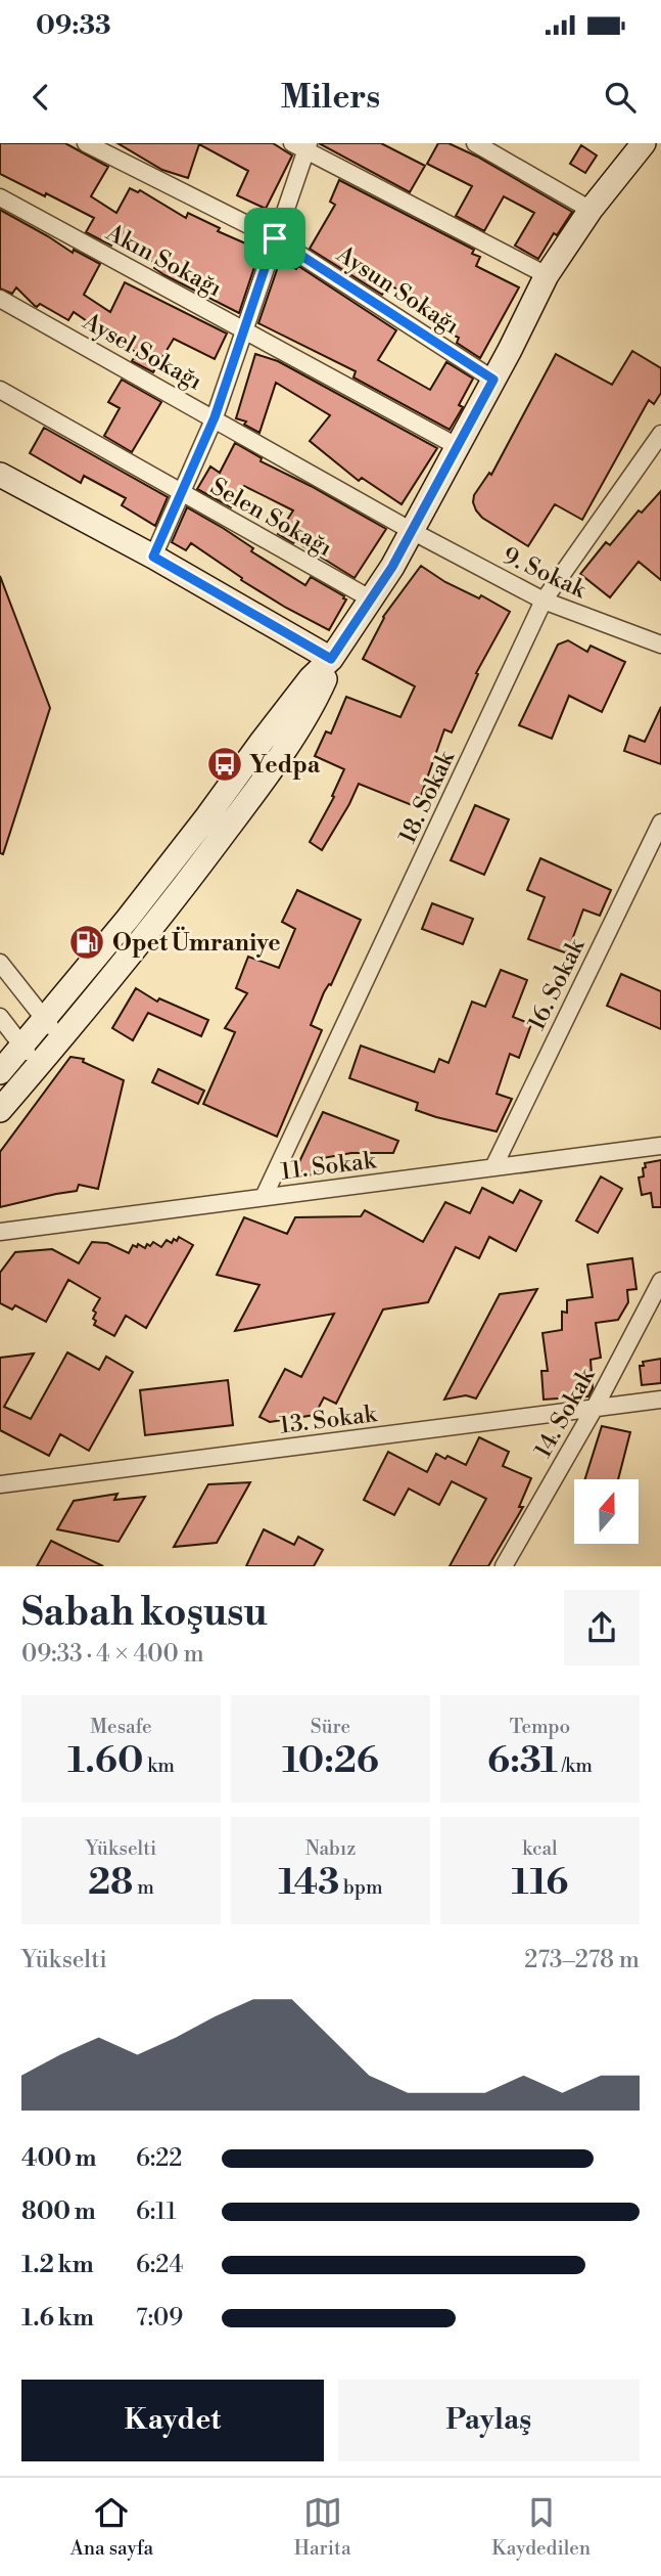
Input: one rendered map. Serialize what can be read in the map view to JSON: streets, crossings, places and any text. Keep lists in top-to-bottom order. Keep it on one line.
{"streets":{"street":["Akın Sokağı","Aysun Sokağı","Aysel Sokağı","Selen Sokağı","9. Sokak","18. Sokak","16. Sokak","11. Sokak","14. Sokak","13. Sokak"]},"crossings":[["Aysel Sokağı","9. Sokak"],["9. Sokak","18. Sokak"],["18. Sokak","11. Sokak"],["16. Sokak","11. Sokak"],["14. Sokak","13. Sokak"]],"places":{"bus stop":["Yedpa"],"fuel station":["Opet Ümraniye"]},"north":"top","page":{"status":"09:33","header":"Milers","heading":["Sabah koşusu","09:33 · 4 × 400 m"],"stats":[["Mesafe","1.60 km"],["Süre","10:26"],["Tempo","6:31 /km"],["Yükselti","28 m"],["Nabız","143 bpm"],["kcal","116"]],"chart":["Yükselti","273–278 m"],"list":[{"name":"400 m","note":"6:22"},{"name":"800 m","note":"6:11"},{"name":"1.2 km","note":"6:24"},{"name":"1.6 km","note":"7:09"}],"buttons":["Kaydet","Paylaş"],"tabs":["Ana sayfa","Harita","Kaydedilen"]}}
